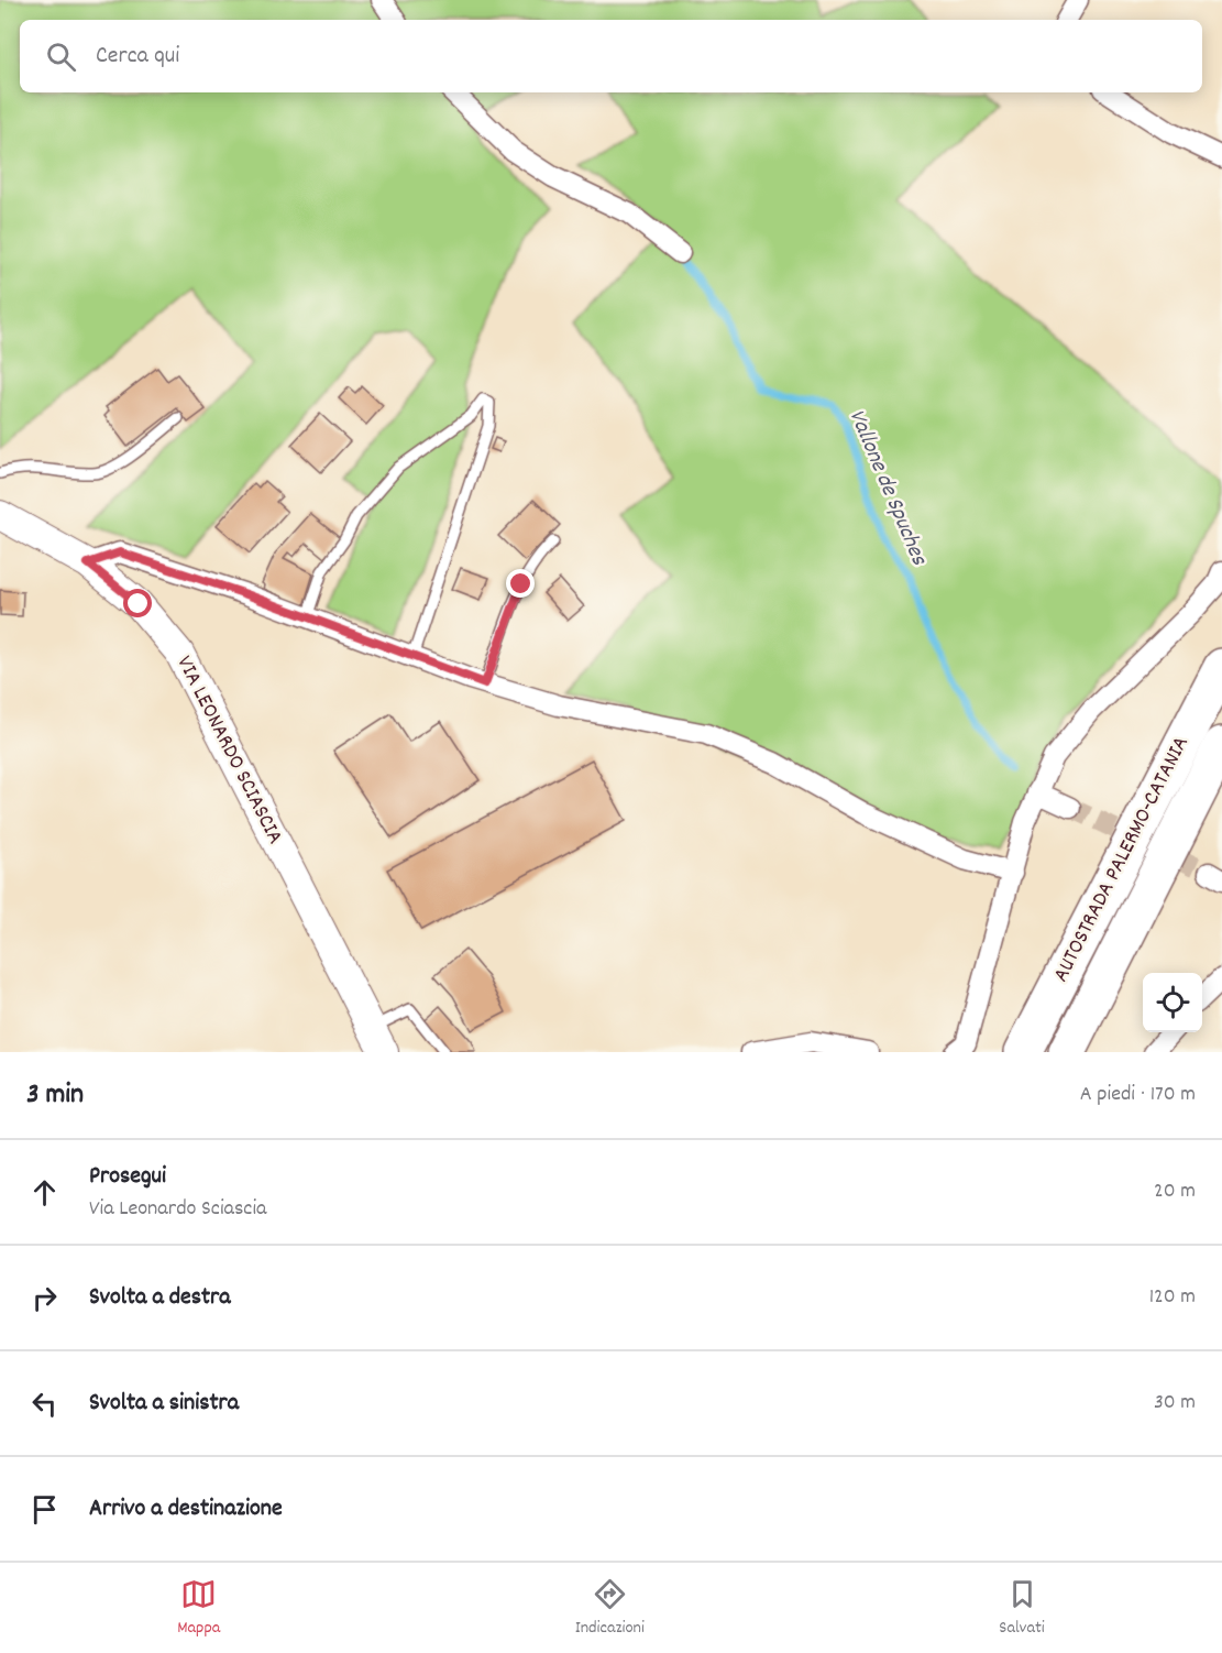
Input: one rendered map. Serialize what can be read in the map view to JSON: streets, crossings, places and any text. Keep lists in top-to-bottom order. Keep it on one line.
{"streets":{"highway":["AUTOSTRADA PALERMO-CATANIA"],"street":["VIA LEONARDO SCIASCIA"]},"water":["Vallone de Spuches"],"page":{"search":"Cerca qui","heading":["3 min","A piedi · 170 m"],"list":[["Prosegui","Via Leonardo Sciascia","20 m"],["Svolta a destra","120 m"],["Svolta a sinistra","30 m"],"Arrivo a destinazione"],"nav":["Mappa","Indicazioni","Salvati"]}}
